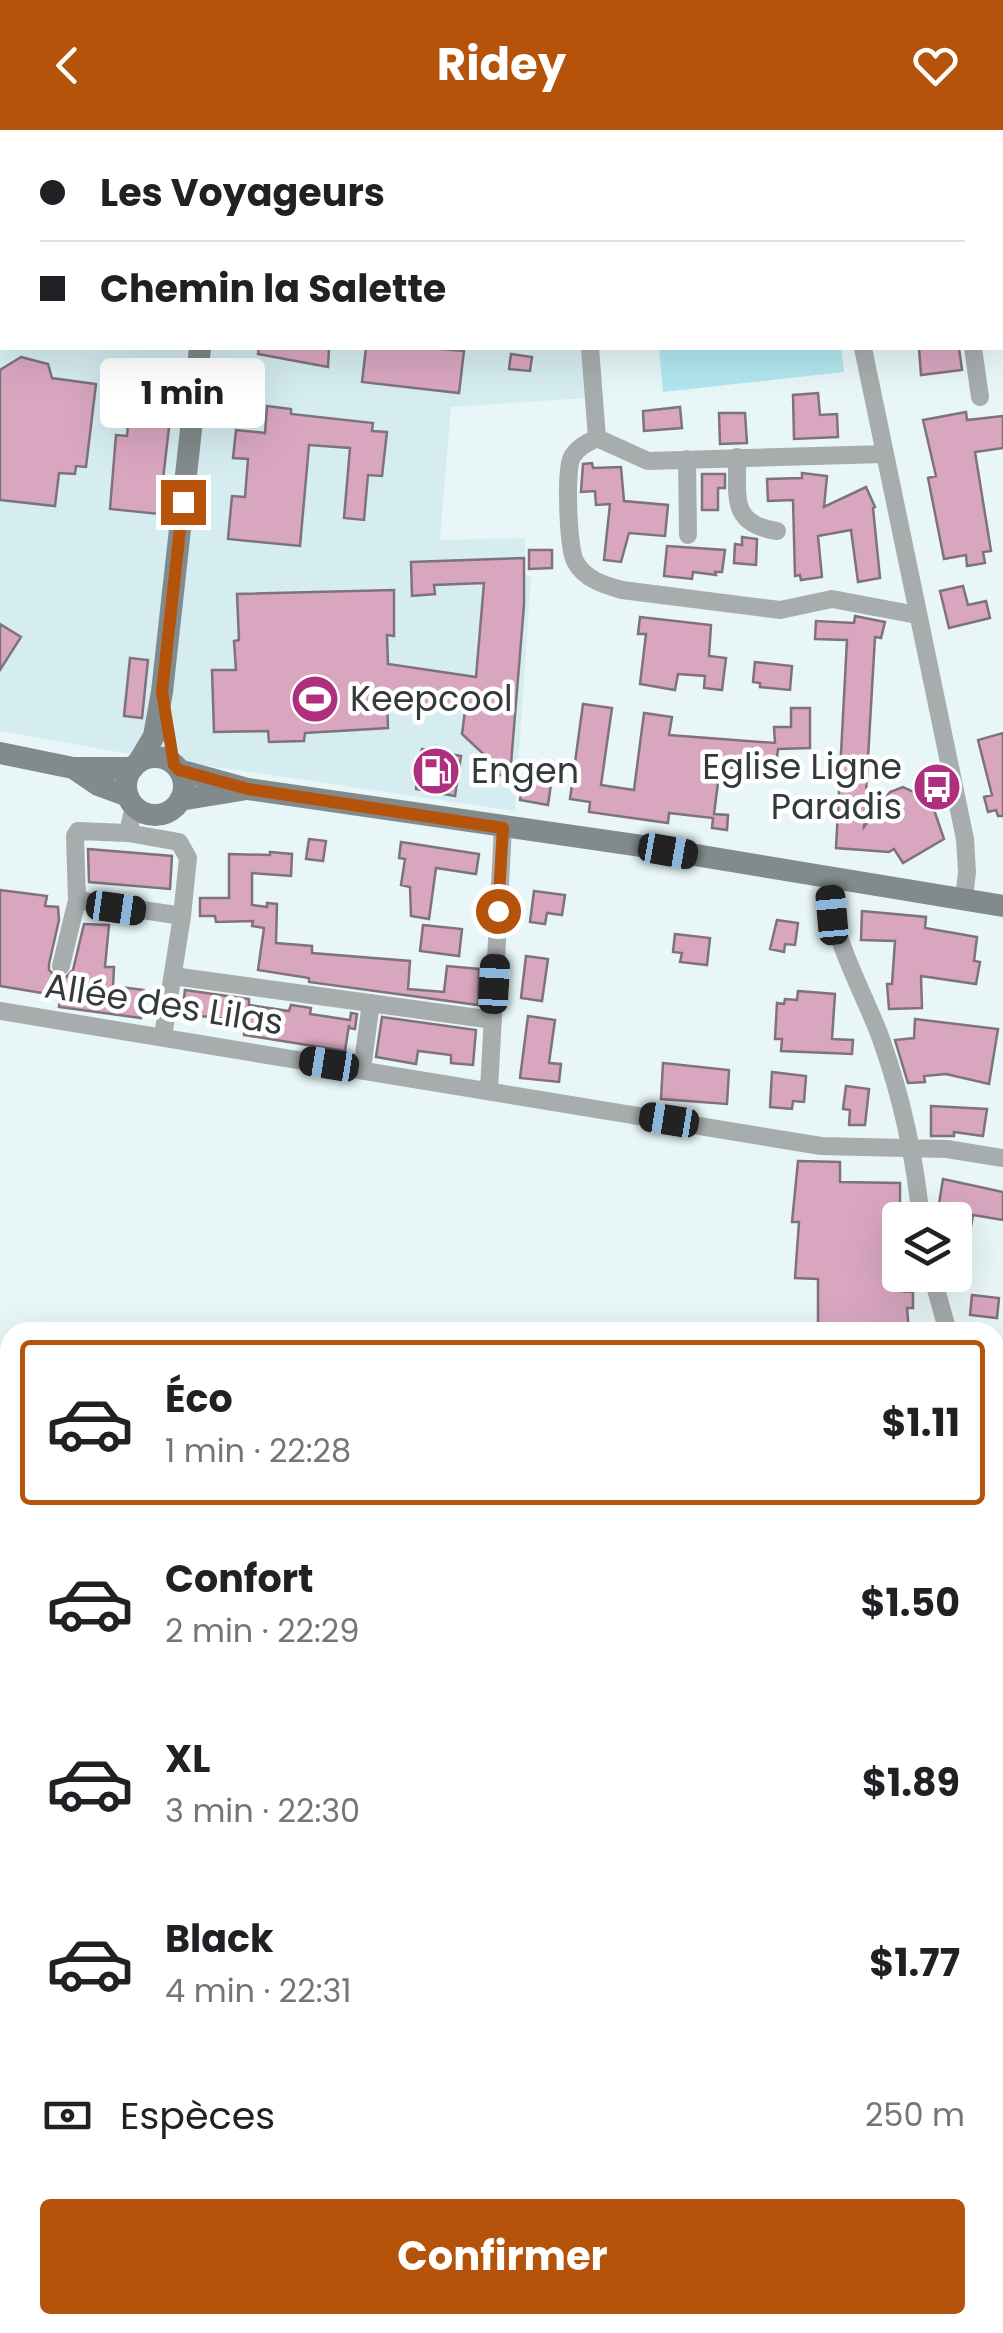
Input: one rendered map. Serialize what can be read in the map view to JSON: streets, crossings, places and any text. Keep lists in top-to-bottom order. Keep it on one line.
{"streets":{"street":["Allée des Lilas"]},"places":{"sports":["Keepcool"],"fuel station":["Engen"],"bus stop":["Eglise Ligne Paradis"]},"page":{"header":"Ridey","banner":["Les Voyageurs","Chemin la Salette"],"bubble":"1 min","list":[{"name":"Éco","note":"1 min · 22:28","value":"$1.11"},{"name":"Confort","note":"2 min · 22:29","value":"$1.50"},{"name":"XL","note":"3 min · 22:30","value":"$1.89"},{"name":"Black","note":"4 min · 22:31","value":"$1.77"}],"pay":["Espèces","250 m"],"buttons":"Confirmer"}}
